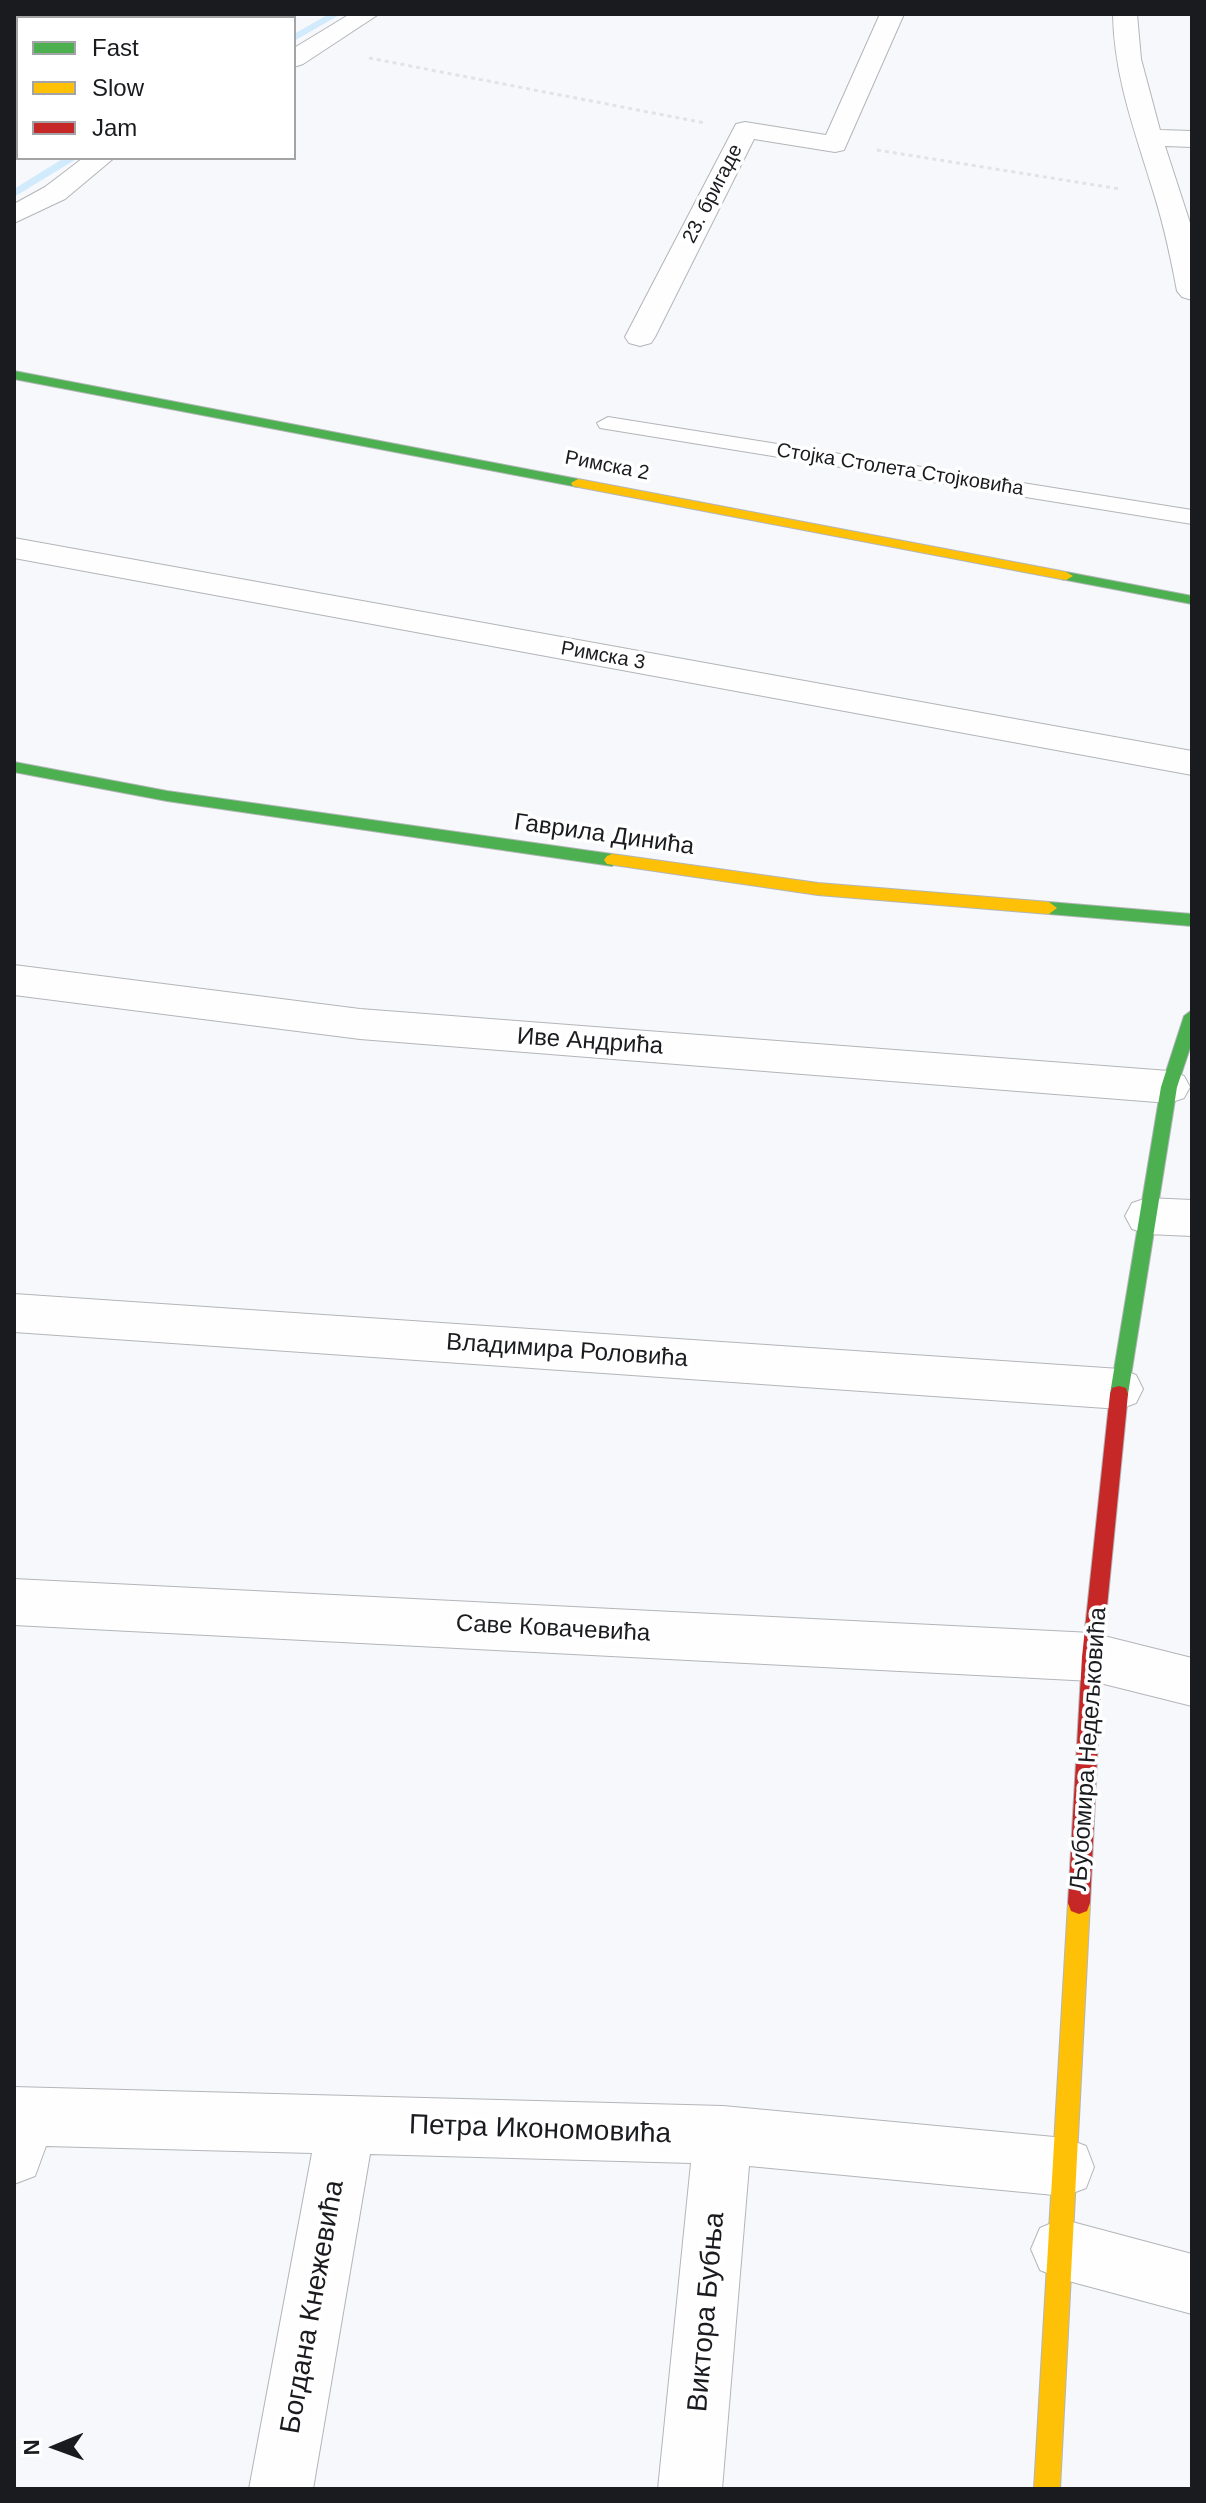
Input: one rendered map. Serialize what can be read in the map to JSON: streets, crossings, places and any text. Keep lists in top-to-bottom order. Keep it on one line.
{"streets":{"street":["23. бригаде","Римска 2","Римска 3","Гаврила Динића","Иве Андрића","Владимира Роловића","Саве Ковачевића","Љубомира Недељковића","Петра Икономовића","Богдана Кнежевића","Виктора Бубња"],"lane":["Стојка Столета Стојковића"]},"crossings":[["Иве Андрића","Љубомира Недељковића"],["Владимира Роловића","Љубомира Недељковића"],["Саве Ковачевића","Љубомира Недељковића"],["Љубомира Недељковића","Петра Икономовића"],["Петра Икономовића","Богдана Кнежевића"],["Петра Икономовића","Виктора Бубња"]],"legend":["Fast","Slow","Jam"],"north":"left"}
